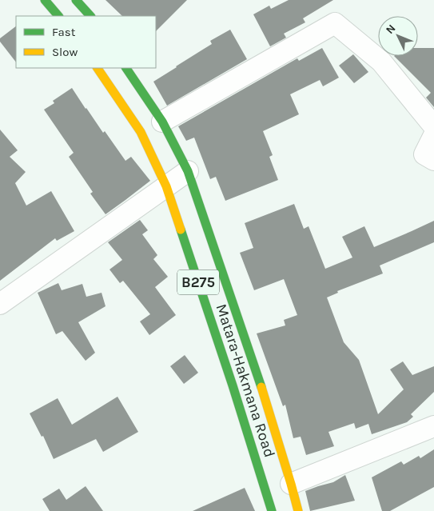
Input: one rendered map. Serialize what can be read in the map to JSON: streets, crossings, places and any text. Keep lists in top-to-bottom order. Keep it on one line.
{"streets":{"main road":["B275","Matara-Hakmana Road"]},"legend":["Fast","Slow"],"north":"top left"}
